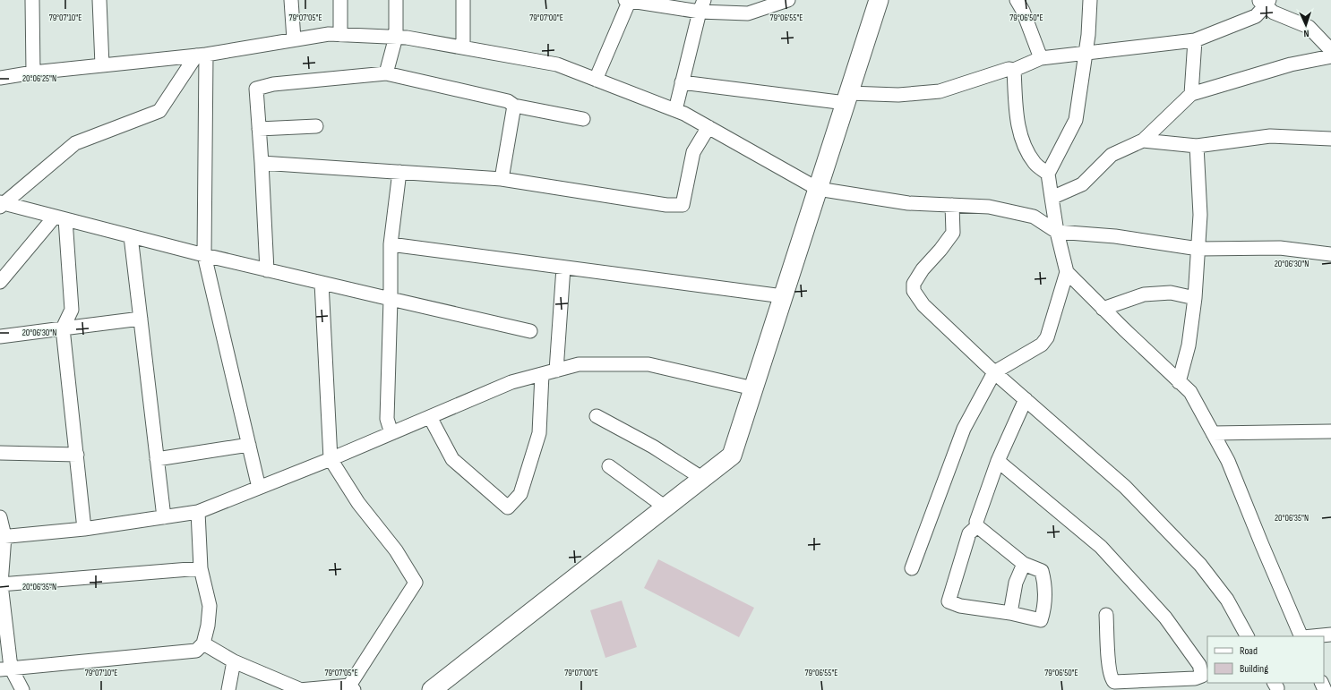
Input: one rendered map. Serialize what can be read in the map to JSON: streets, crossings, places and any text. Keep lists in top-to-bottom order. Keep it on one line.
{"legend":["Road","Building"],"north":"bottom","coordinates":["79°07'10\"E","79°07'05\"E","79°07'00\"E","79°06'55\"E","79°06'50\"E","20°06'25\"N","20°06'30\"N","20°06'35\"N"]}
